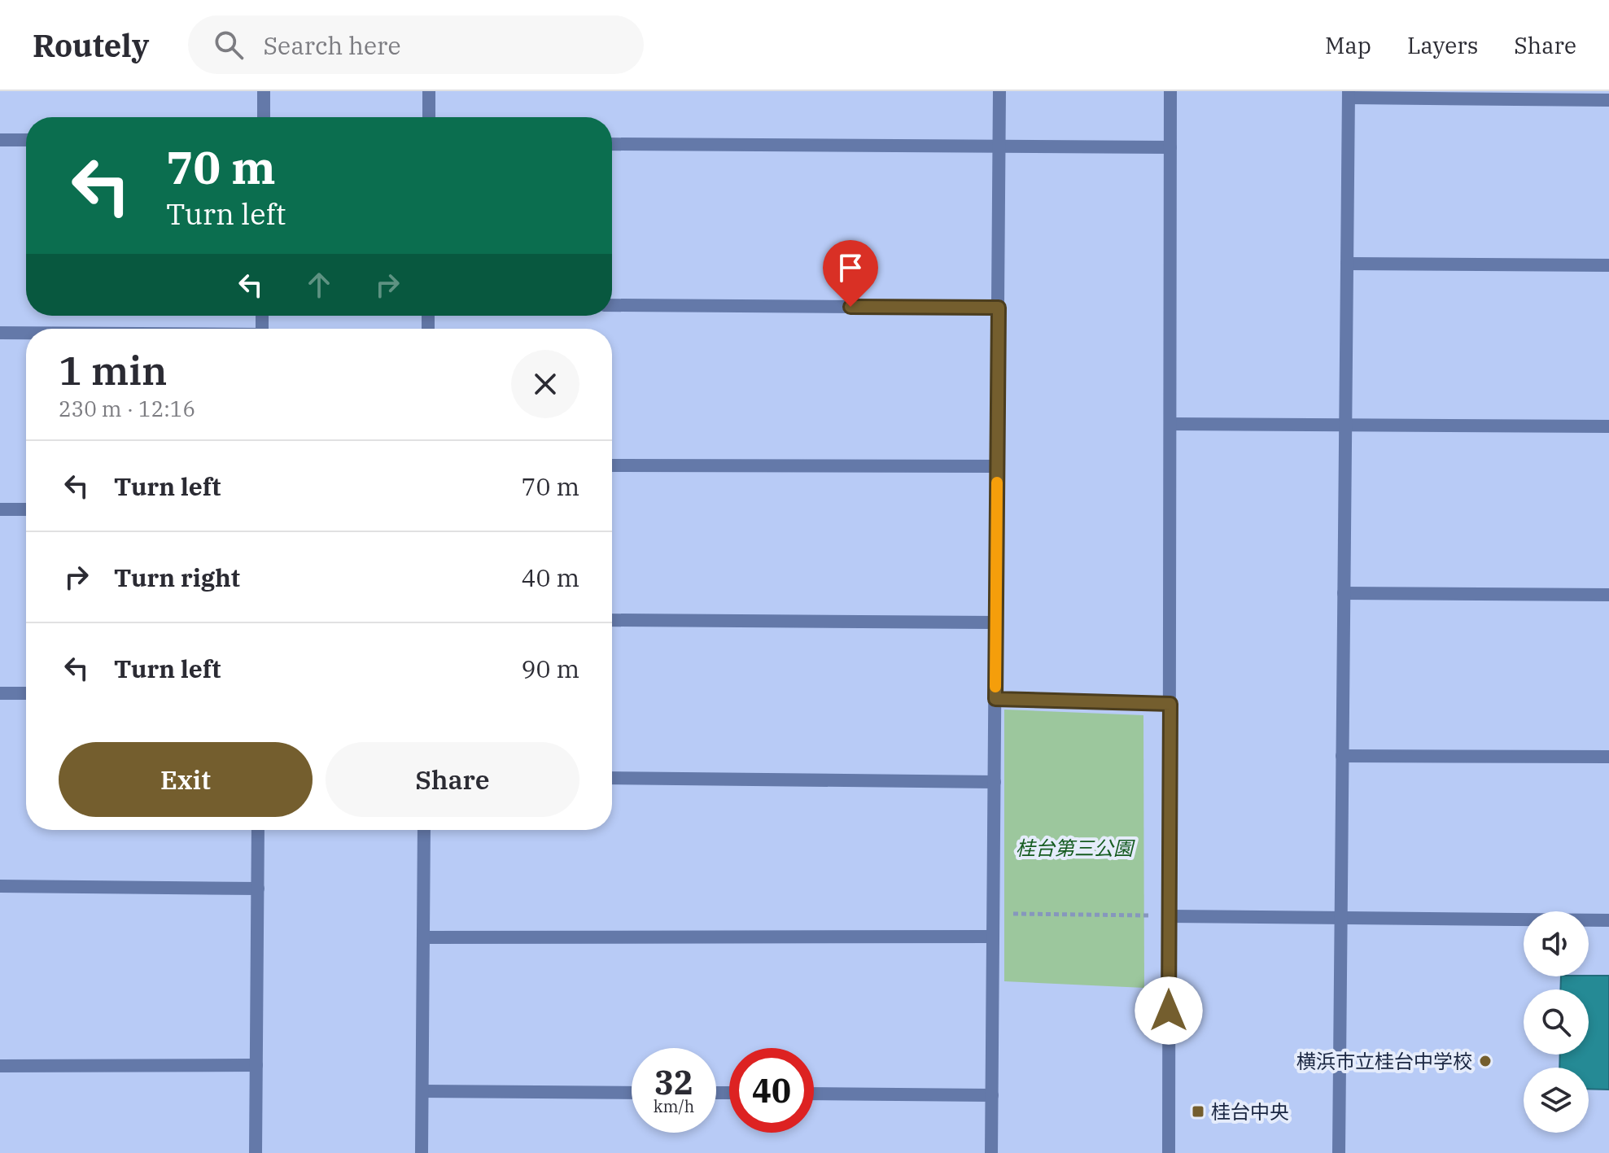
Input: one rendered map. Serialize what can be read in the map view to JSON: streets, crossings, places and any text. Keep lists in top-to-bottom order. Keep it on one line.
{"parks":["桂台第三公園"],"places":{"other":["横浜市立桂台中学校"],"transit":["桂台中央"]},"page":{"header":"Routely","search":"Search here","nav":["Map","Layers","Share"],"turn":["70 m","Turn left"],"heading":["1 min","230 m · 12:16"],"list":[{"name":"Turn left","value":"70 m"},{"name":"Turn right","value":"40 m"},{"name":"Turn left","value":"90 m"}],"buttons":["Exit","Share"],"speed":"32 km/h","limit":"40"}}
